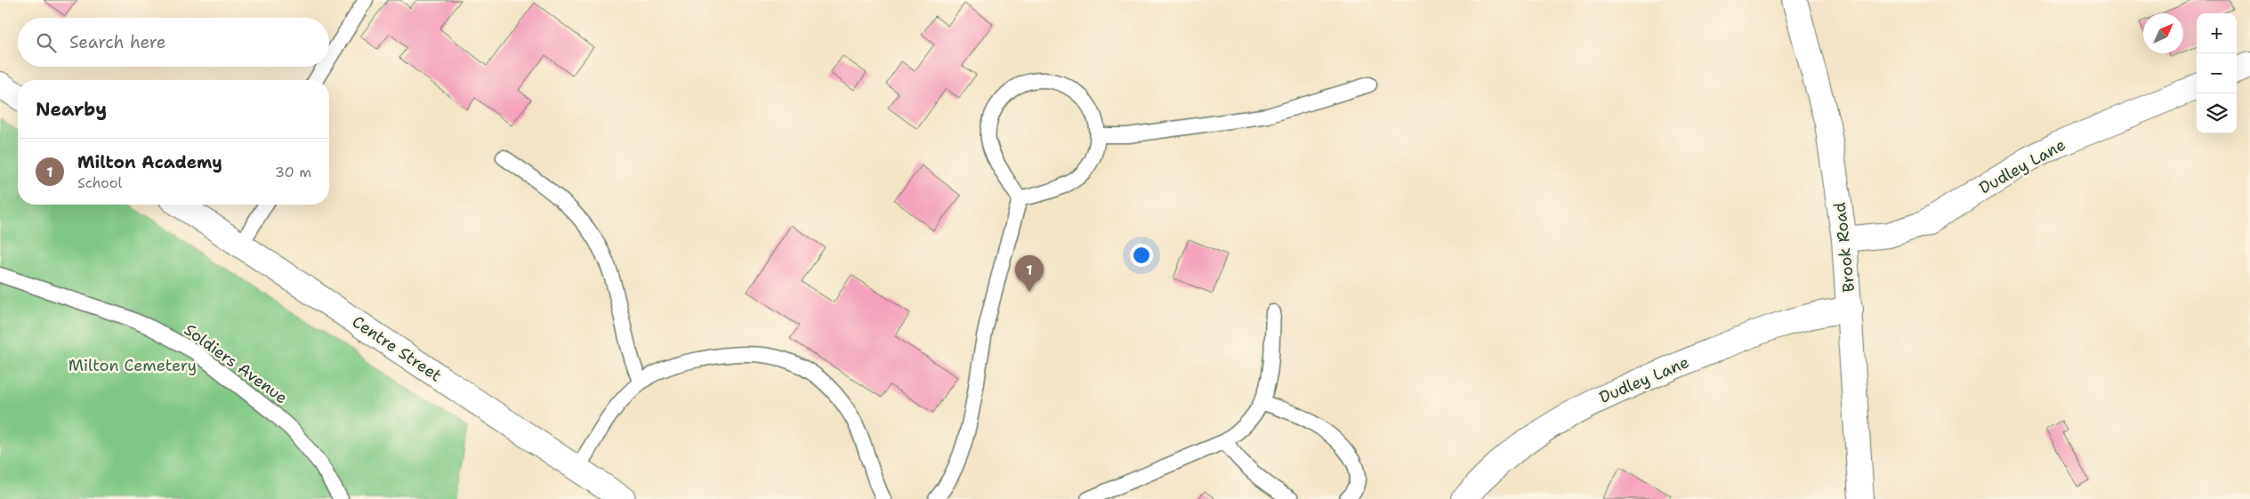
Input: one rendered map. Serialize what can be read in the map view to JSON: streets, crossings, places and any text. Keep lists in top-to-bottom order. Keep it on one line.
{"streets":{"street":["Dudley Lane","Brook Road","Centre Street"],"lane":["Soldiers Avenue"]},"crossings":[["Dudley Lane","Brook Road"]],"parks":["Milton Cemetery"],"north":"top right","page":{"map_buttons":["+","−"],"search":"Search here","heading":"Nearby","list":[{"mark":"1","name":"Milton Academy","note":"School","value":"30 m"}],"pins":"1"}}
